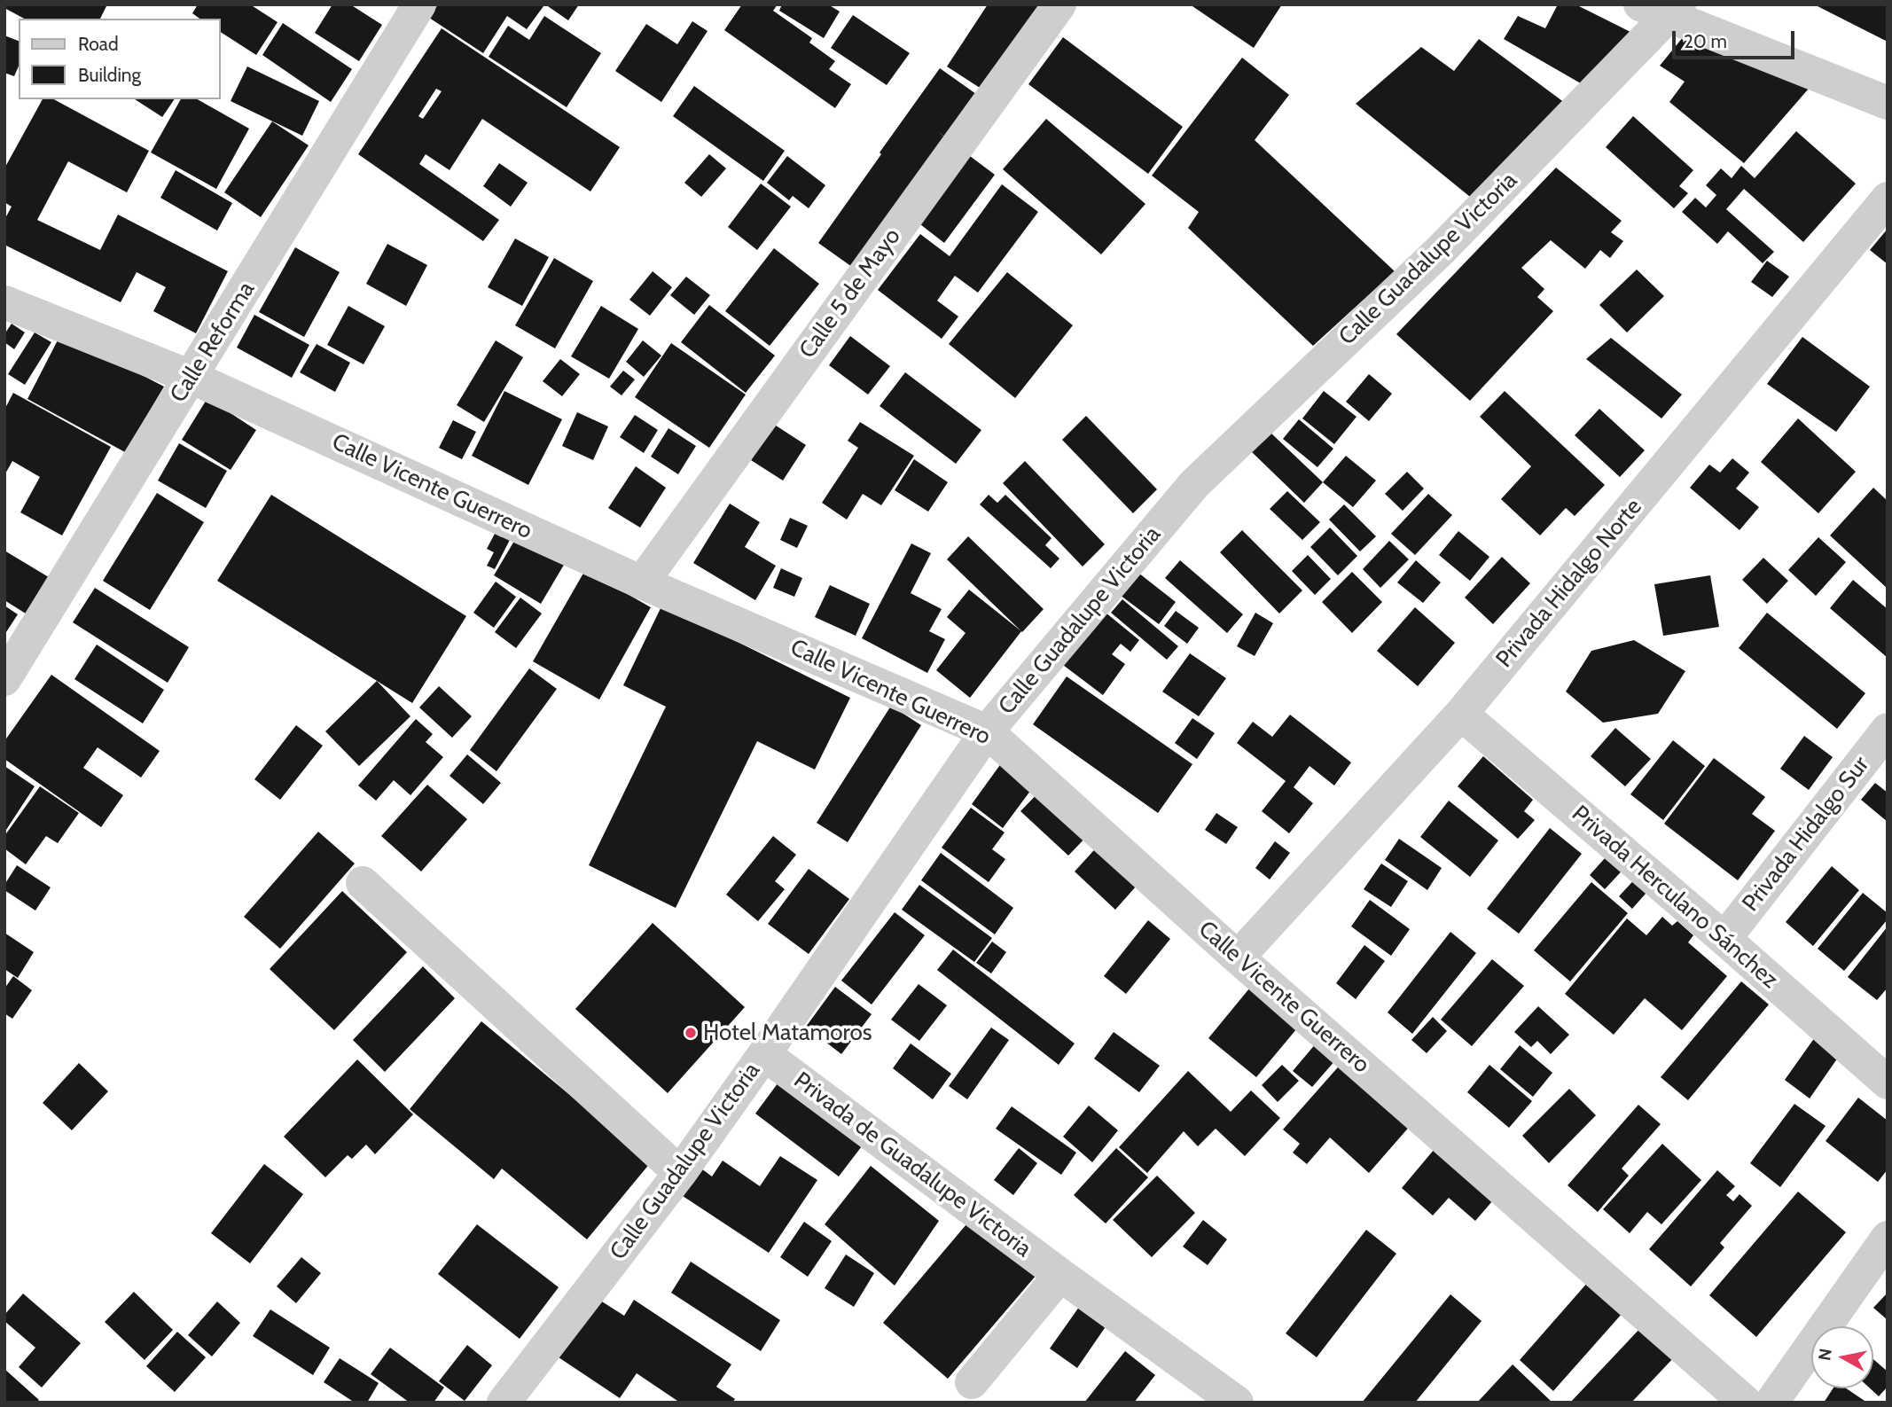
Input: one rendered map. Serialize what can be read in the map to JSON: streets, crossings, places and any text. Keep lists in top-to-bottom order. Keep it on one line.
{"streets":{"street":["Calle Guadalupe Victoria","Calle 5 de Mayo","Calle Reforma","Calle Vicente Guerrero","Privada Hidalgo Norte","Privada Hidalgo Sur","Privada Herculano Sánchez","Privada de Guadalupe Victoria"]},"crossings":[["Calle Guadalupe Victoria","Calle Vicente Guerrero"],["Calle Guadalupe Victoria","Privada de Guadalupe Victoria"],["Calle 5 de Mayo","Calle Vicente Guerrero"],["Calle Reforma","Calle Vicente Guerrero"],["Calle Vicente Guerrero","Privada Hidalgo Norte"],["Privada Hidalgo Norte","Privada Herculano Sánchez"],["Privada Hidalgo Sur","Privada Herculano Sánchez"]],"places":["Hotel Matamoros"],"legend":["Road","Building"],"scale_bar":"20 m","north":"left"}
